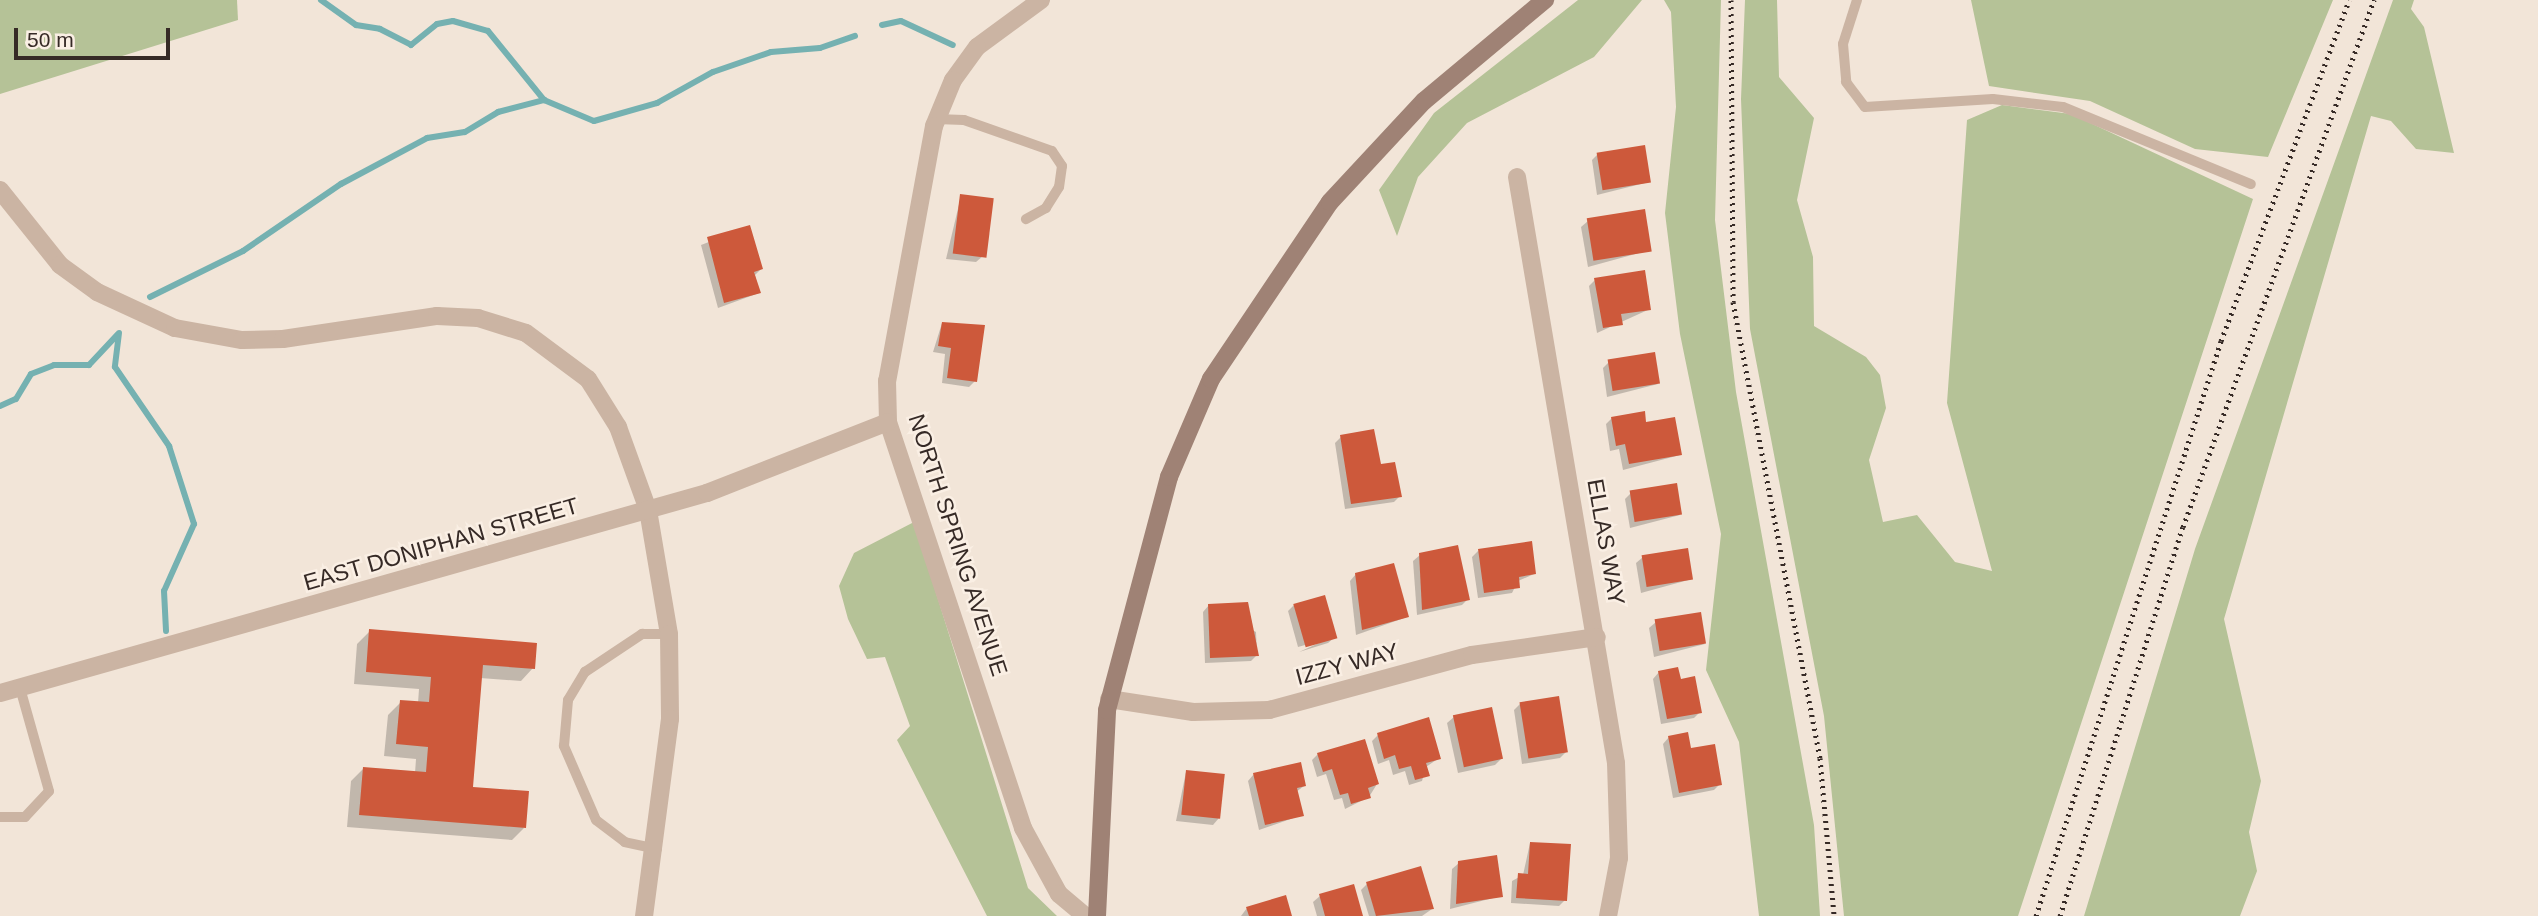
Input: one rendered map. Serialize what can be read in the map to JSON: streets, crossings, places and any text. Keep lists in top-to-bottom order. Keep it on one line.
{"streets":{"street":["ELLAS WAY","EAST DONIPHAN STREET","NORTH SPRING AVENUE","IZZY WAY"]},"crossings":[["ELLAS WAY","IZZY WAY"],["EAST DONIPHAN STREET","NORTH SPRING AVENUE"]],"scale_bar":"50 m"}
